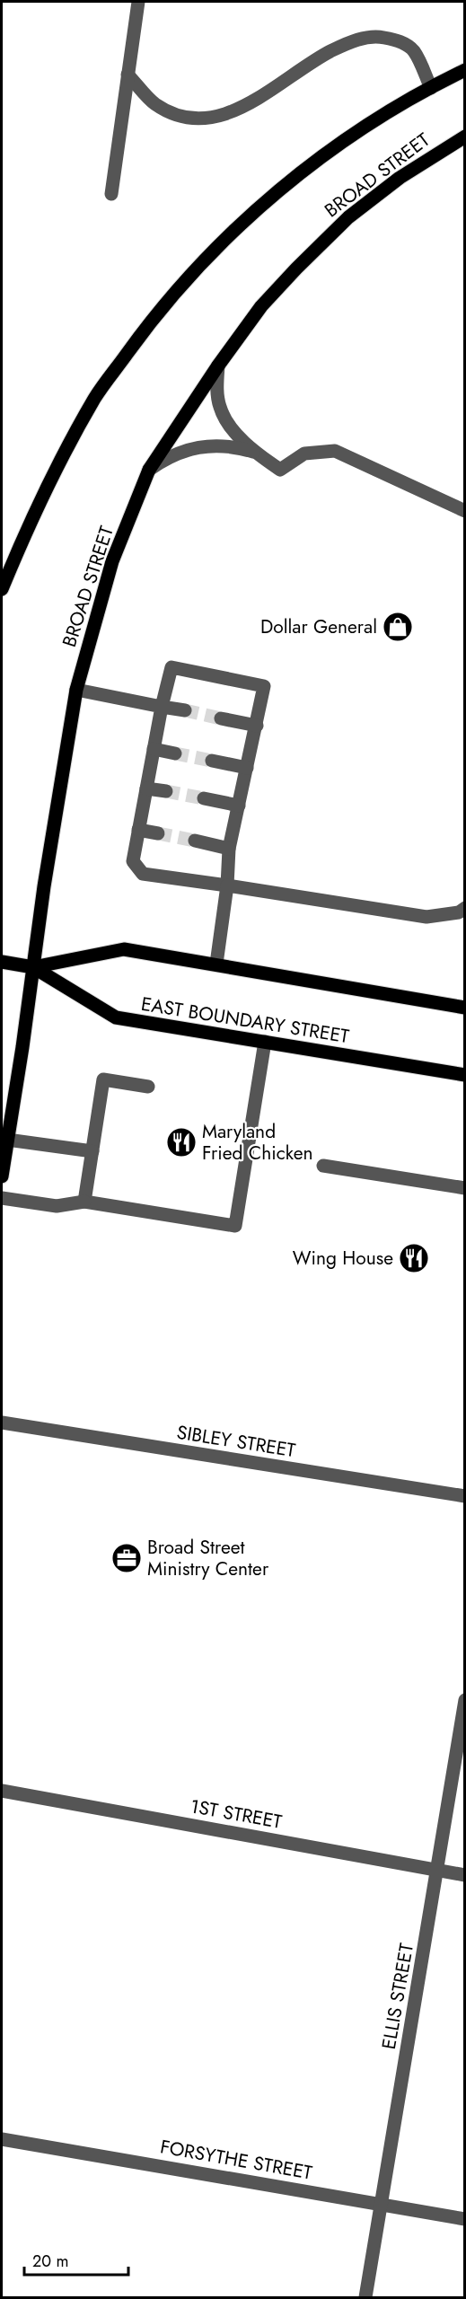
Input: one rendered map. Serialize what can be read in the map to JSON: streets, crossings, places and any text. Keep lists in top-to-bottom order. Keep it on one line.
{"streets":{"main road":["BROAD STREET","EAST BOUNDARY STREET"],"street":["SIBLEY STREET","1ST STREET","ELLIS STREET","FORSYTHE STREET"]},"crossings":[["BROAD STREET","EAST BOUNDARY STREET"],["1ST STREET","ELLIS STREET"],["ELLIS STREET","FORSYTHE STREET"]],"places":{"shop":["Dollar General"],"restaurant":["Maryland Fried Chicken","Wing House"],"office":["Broad Street Ministry Center"]},"scale_bar":"20 m"}
